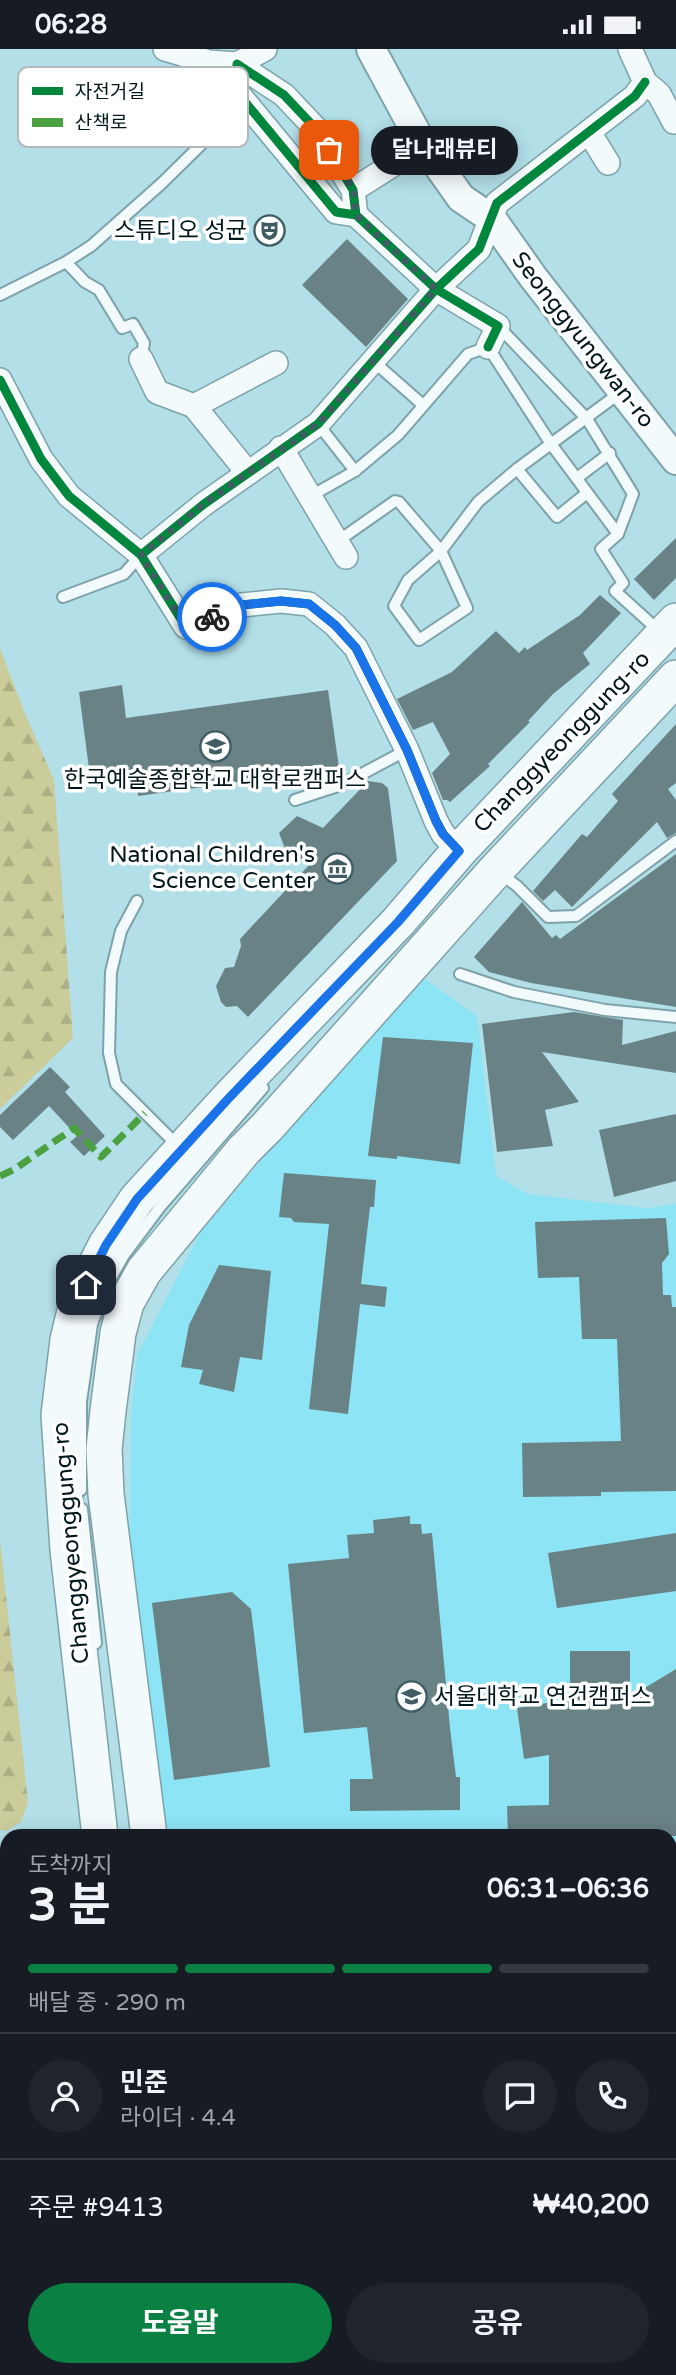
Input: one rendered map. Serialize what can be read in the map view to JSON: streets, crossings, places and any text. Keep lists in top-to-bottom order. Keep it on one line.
{"streets":{"main road":["Changgyeonggung-ro"],"street":["Seonggyungwan-ro"]},"places":{"other":["달나래뷰티"],"theatre":["스튜디오 성균"],"school or university":["한국예술종합학교 대학로캠퍼스","서울대학교 연건캠퍼스"],"museum":["National Children's Science Center"]},"legend":["자전거길","산책로"],"page":{"status":"06:28","bubble":"달나래뷰티","heading":["3 분","도착까지","06:31–06:36"],"panel":["민준","라이더 · 4.4","주문 #9413","₩40,200"],"bar":"배달 중 · 290 m","buttons":["도움말","공유"]}}
